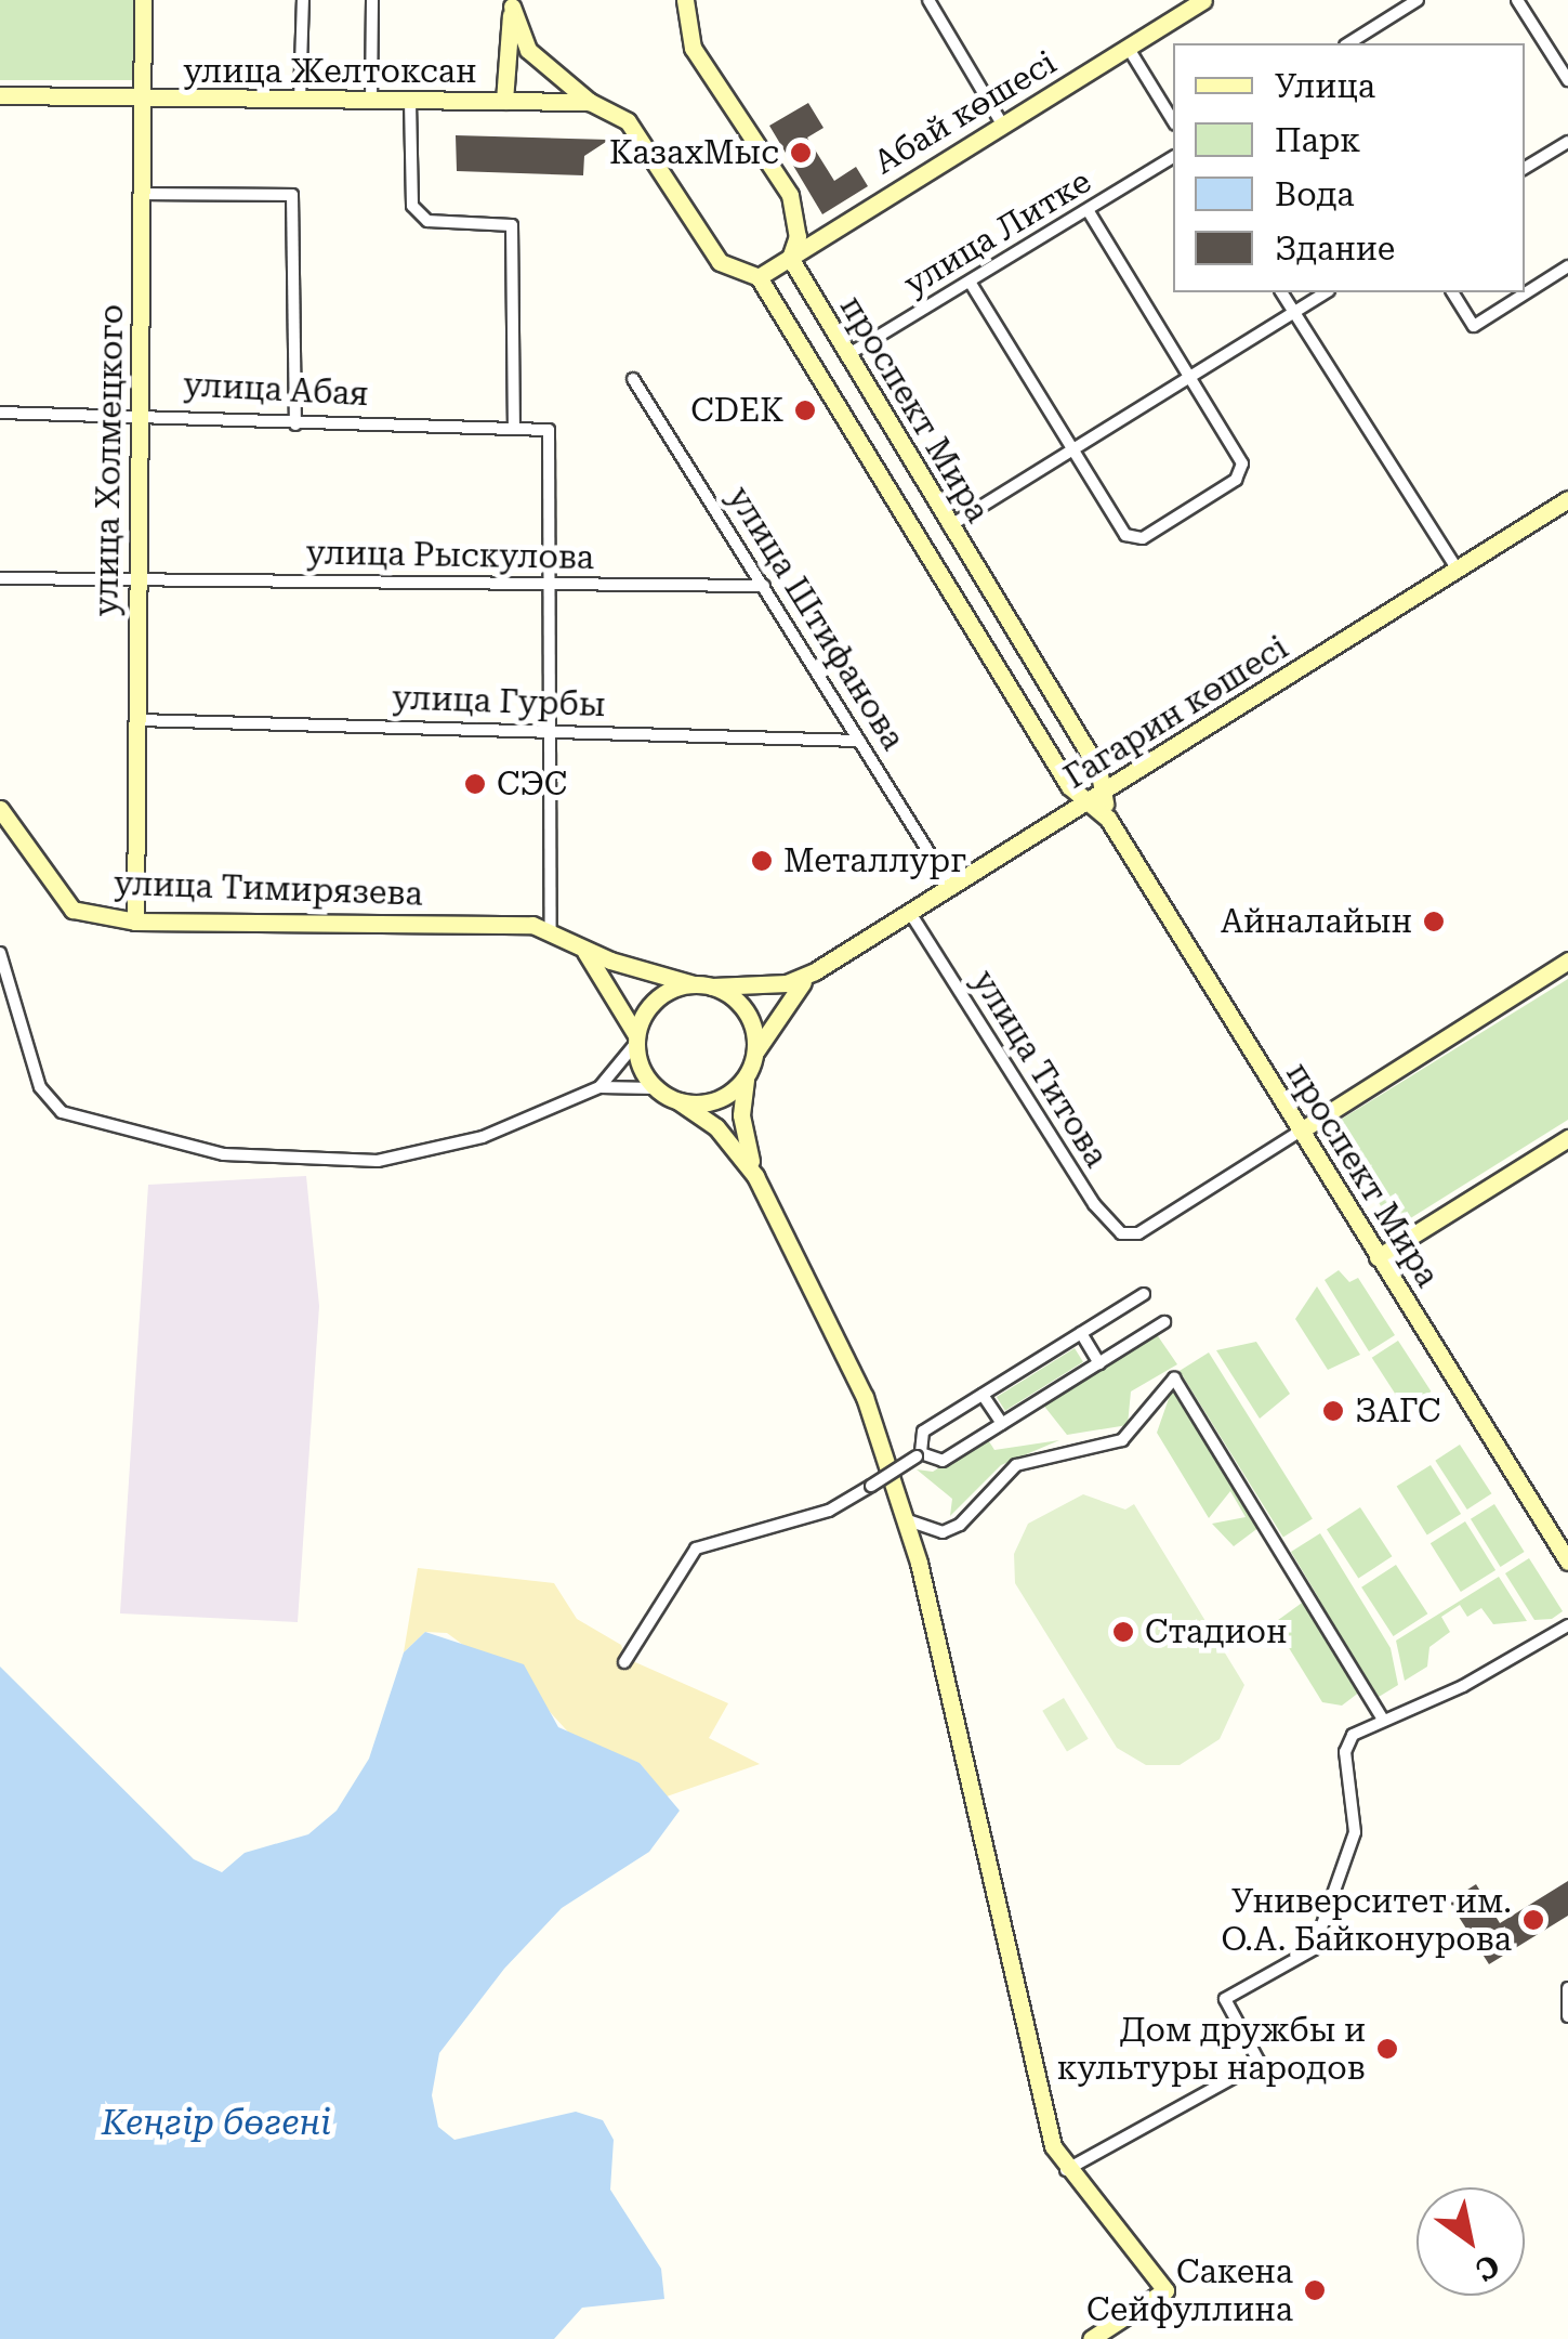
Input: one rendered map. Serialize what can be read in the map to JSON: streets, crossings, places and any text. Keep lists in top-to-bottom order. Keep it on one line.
{"streets":{"street":["улица Желтоксан","Абай көшесі","улица Литке","улица Абая","проспект Мира","улица Холмецкого","улица Рыскулова","улица Штифанова","улица Гурбы","Гагарин көшесі","улица Тимирязева","улица Титова"]},"crossings":[["улица Желтоксан","улица Холмецкого"],["Абай көшесі","проспект Мира"],["улица Литке","проспект Мира"],["улица Абая","улица Холмецкого"],["улица Абая","улица Рыскулова"],["проспект Мира","Гагарин көшесі"],["проспект Мира","улица Титова"],["улица Холмецкого","улица Рыскулова"],["улица Холмецкого","улица Гурбы"],["улица Холмецкого","улица Тимирязева"],["улица Рыскулова","улица Штифанова"],["улица Штифанова","улица Гурбы"],["улица Штифанова","Гагарин көшесі"],["Гагарин көшесі","улица Титова"]],"water":["Кеңгір бөгені"],"places":["КазахМыс","CDEK","СЭС","Металлург","Айналайын","ЗАГС","Стадион","Университет им. О.А. Байконурова","Дом дружбы и культуры народов","Сакена Сейфуллина"],"legend":["Улица","Парк","Вода","Здание"],"north":"bottom right"}
